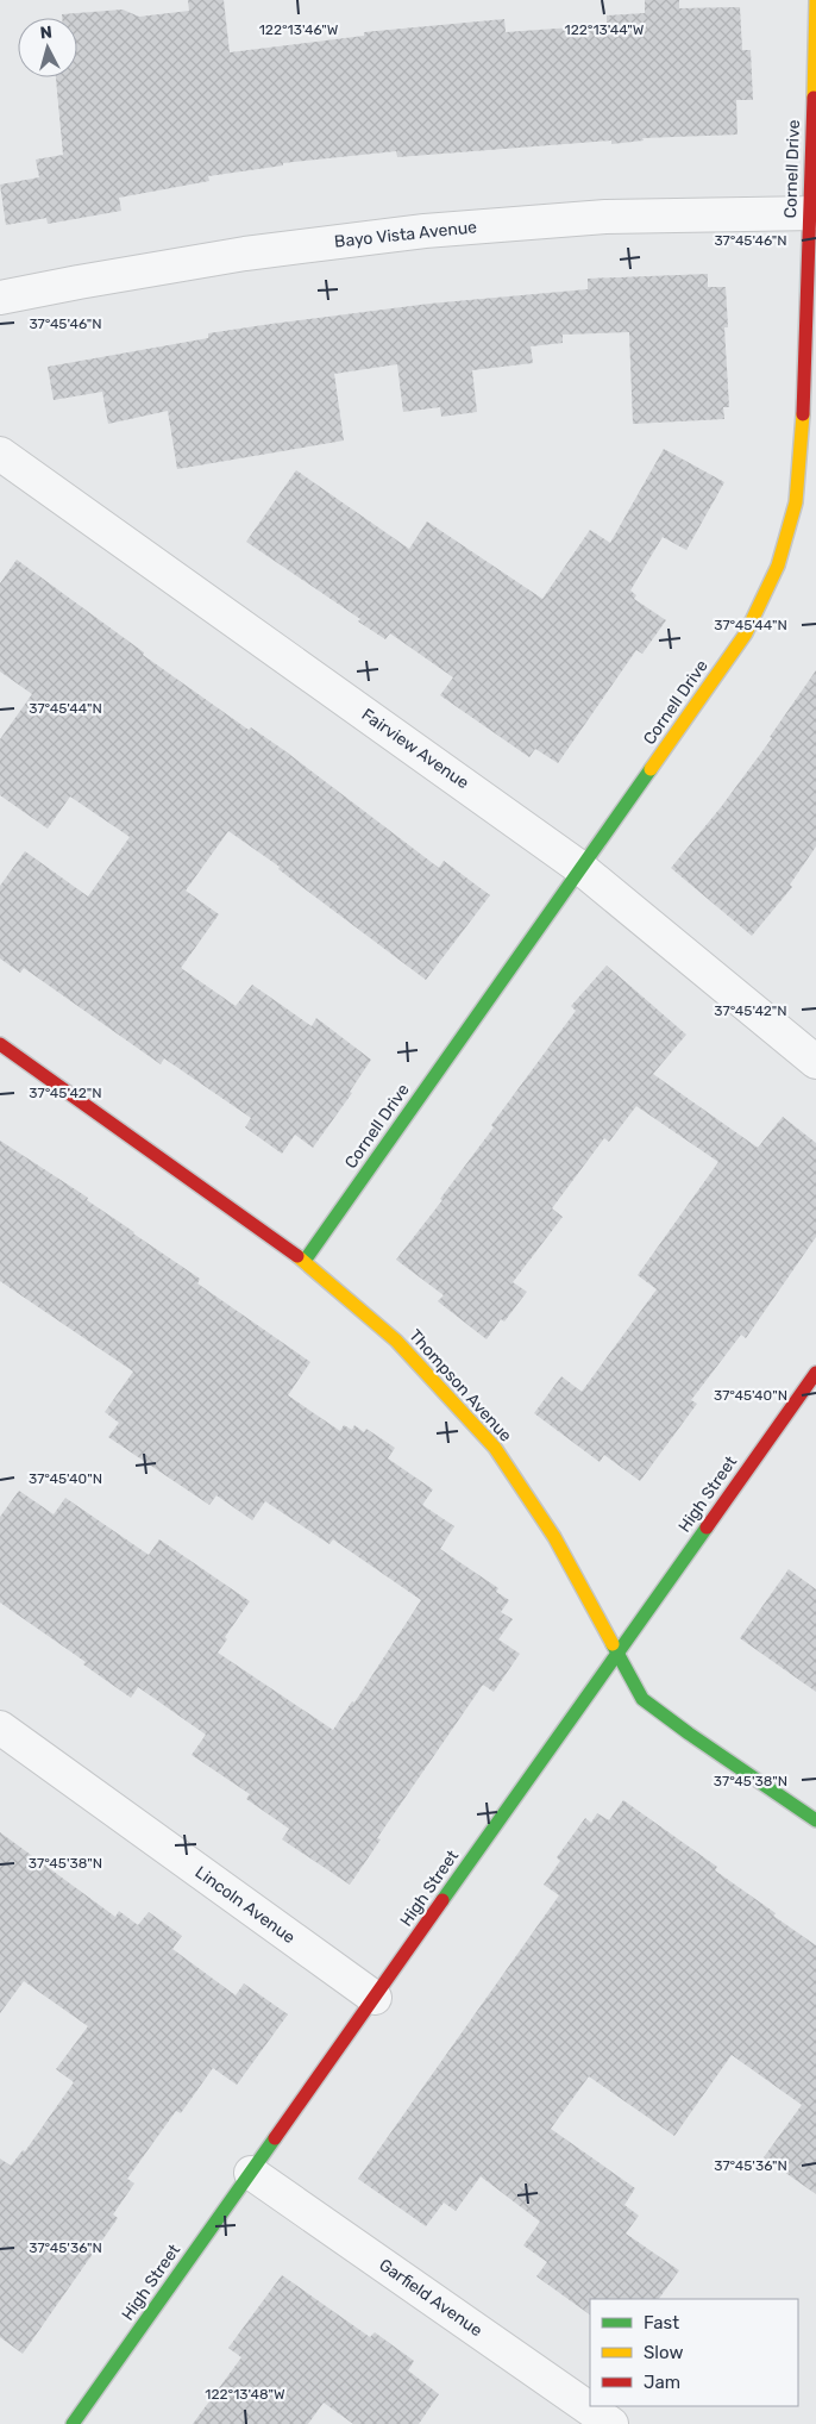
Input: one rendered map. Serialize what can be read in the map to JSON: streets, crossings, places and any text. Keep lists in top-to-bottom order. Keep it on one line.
{"streets":{"street":["Cornell Drive","Bayo Vista Avenue","Fairview Avenue","Thompson Avenue","High Street","Lincoln Avenue","Garfield Avenue"]},"crossings":[["Cornell Drive","Bayo Vista Avenue"],["Cornell Drive","Fairview Avenue"],["Cornell Drive","Thompson Avenue"],["Thompson Avenue","High Street"],["High Street","Lincoln Avenue"],["High Street","Garfield Avenue"]],"legend":["Fast","Slow","Jam"],"north":"top","coordinates":["122°13'46\"W","122°13'44\"W","37°45'46\"N","37°45'44\"N","37°45'42\"N","37°45'40\"N","37°45'38\"N","37°45'36\"N","122°13'48\"W"]}
